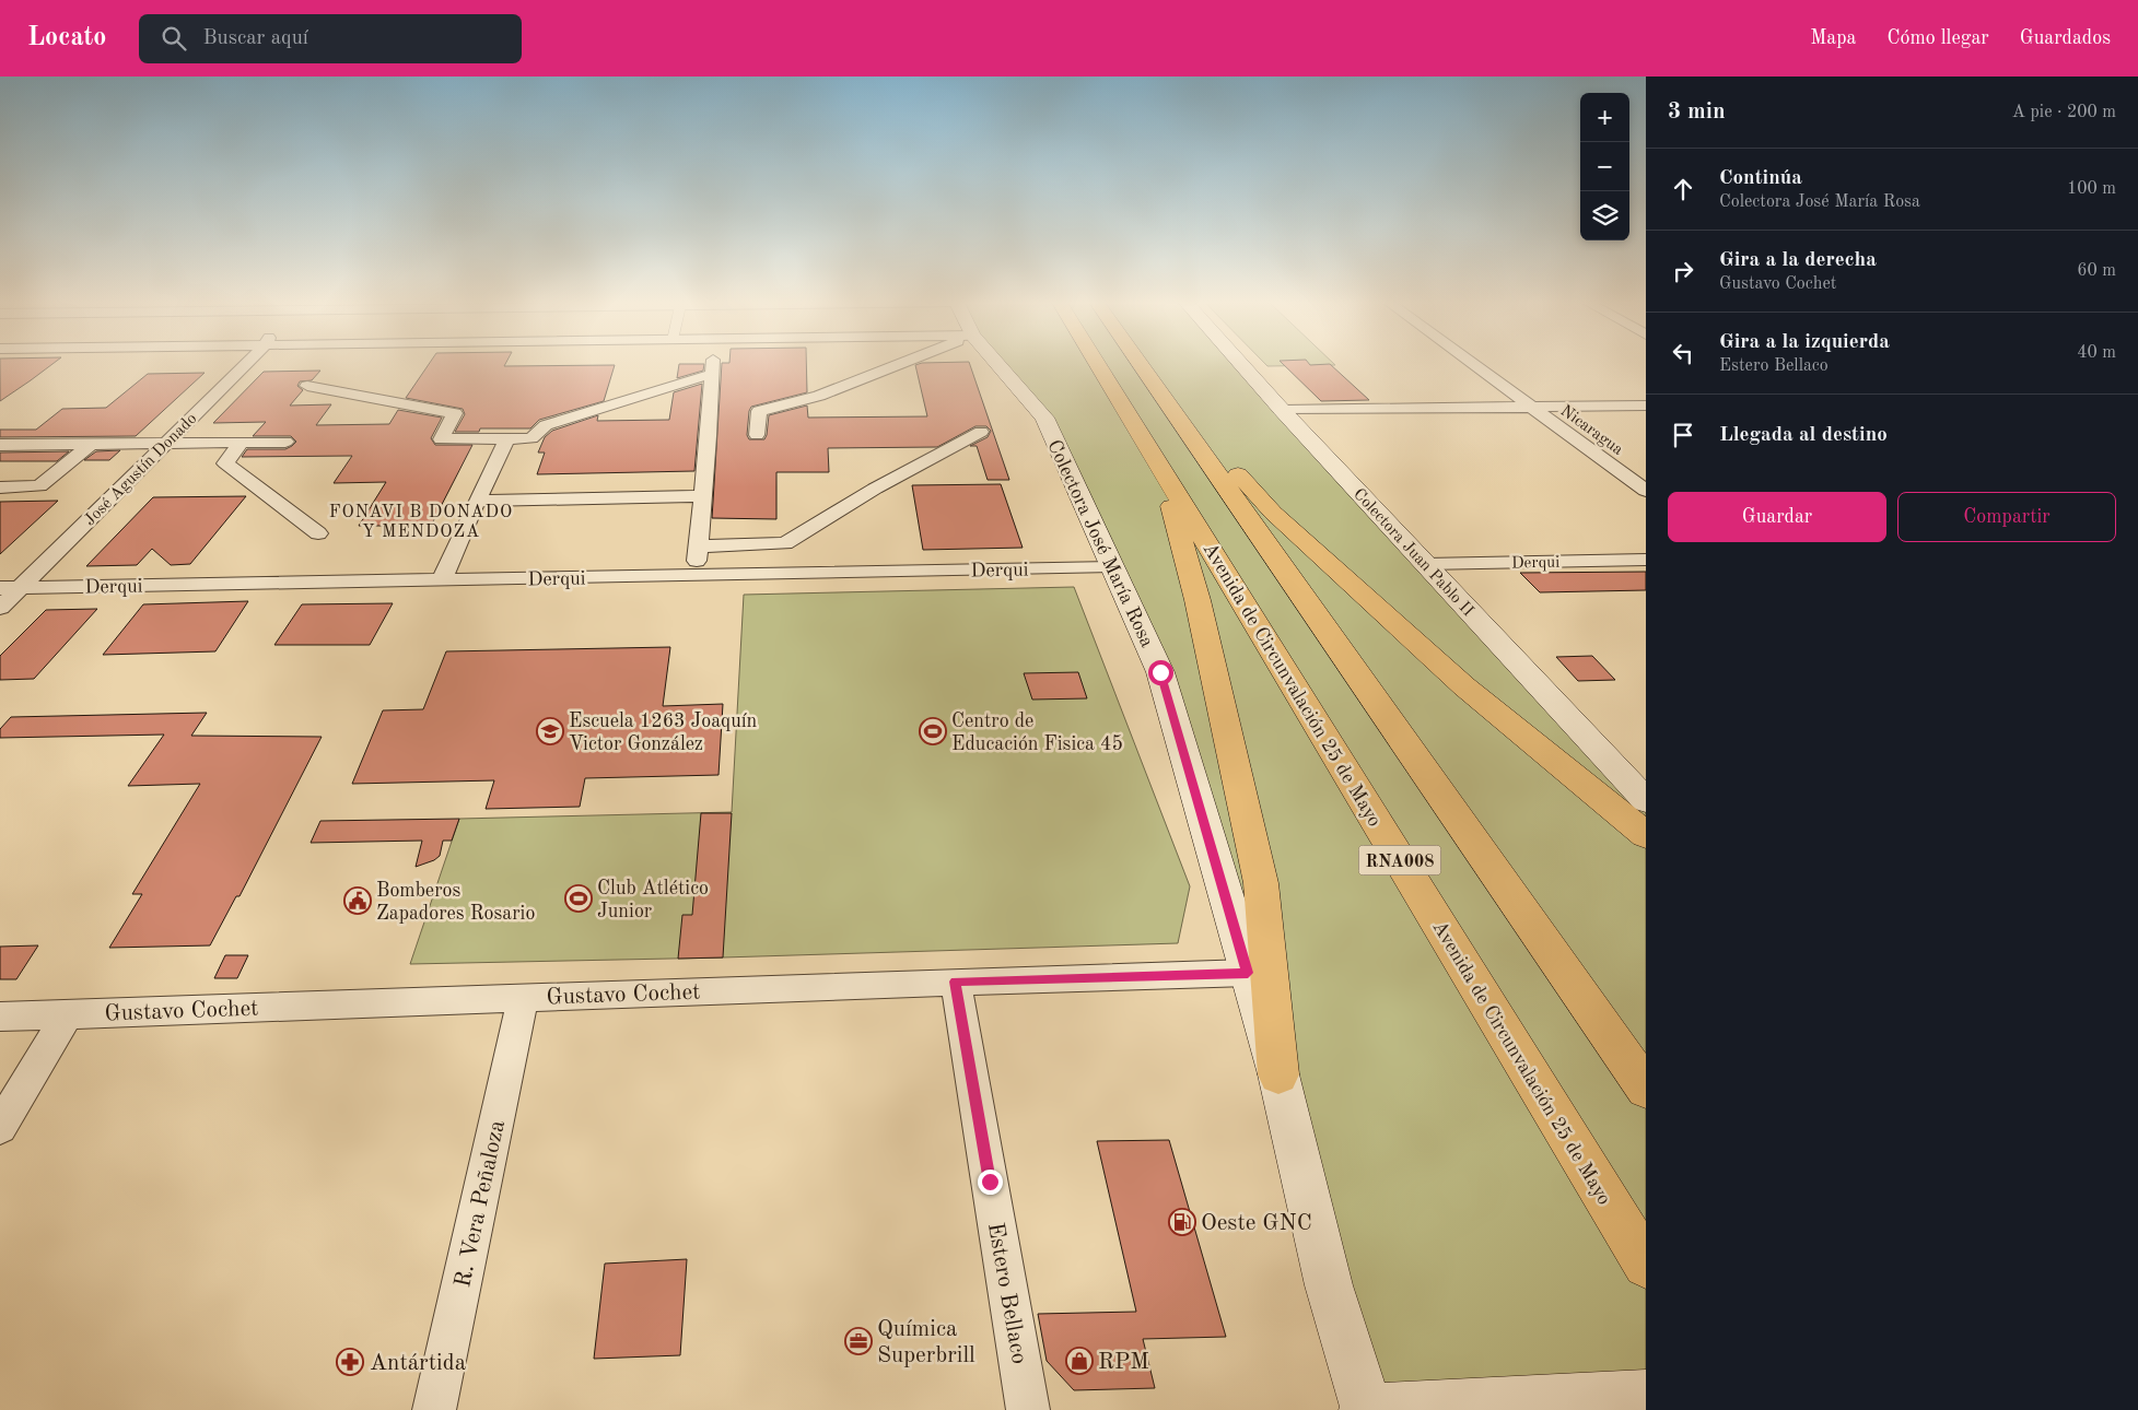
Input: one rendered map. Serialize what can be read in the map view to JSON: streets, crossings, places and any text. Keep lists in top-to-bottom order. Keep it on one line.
{"streets":{"highway":["Avenida de Circunvalación 25 de Mayo","RNA008"],"main road":["Colectora José María Rosa","Colectora Juan Pablo II"],"street":["Nicaragua","José Agustín Donado","Derqui","Gustavo Cochet","R. Vera Peñaloza","Estero Bellaco"]},"crossings":[["José Agustín Donado","Derqui"],["Colectora José María Rosa","Derqui"],["Colectora José María Rosa","Gustavo Cochet"],["Colectora Juan Pablo II","Derqui"],["Gustavo Cochet","R. Vera Peñaloza"],["Gustavo Cochet","Estero Bellaco"]],"districts":["FONAVI B DONADO Y MENDOZA"],"places":{"school or university":["Escuela 1263 Joaquín Victor González"],"sports":["Centro de Educación Fisica 45","Club Atlético Junior"],"public building":["Bomberos Zapadores Rosario"],"fuel station":["Oeste GNC"],"office":["Química Superbrill"],"shop":["RPM"],"pharmacy":["Antártida"]},"page":{"header":"Locato","search":"Buscar aquí","nav":["Mapa","Cómo llegar","Guardados"],"heading":["3 min","A pie · 200 m"],"map_buttons":["+","−"],"list":[["Continúa","Colectora José María Rosa","100 m"],["Gira a la derecha","Gustavo Cochet","60 m"],["Gira a la izquierda","Estero Bellaco","40 m"],"Llegada al destino"],"buttons":["Guardar","Compartir"]}}
